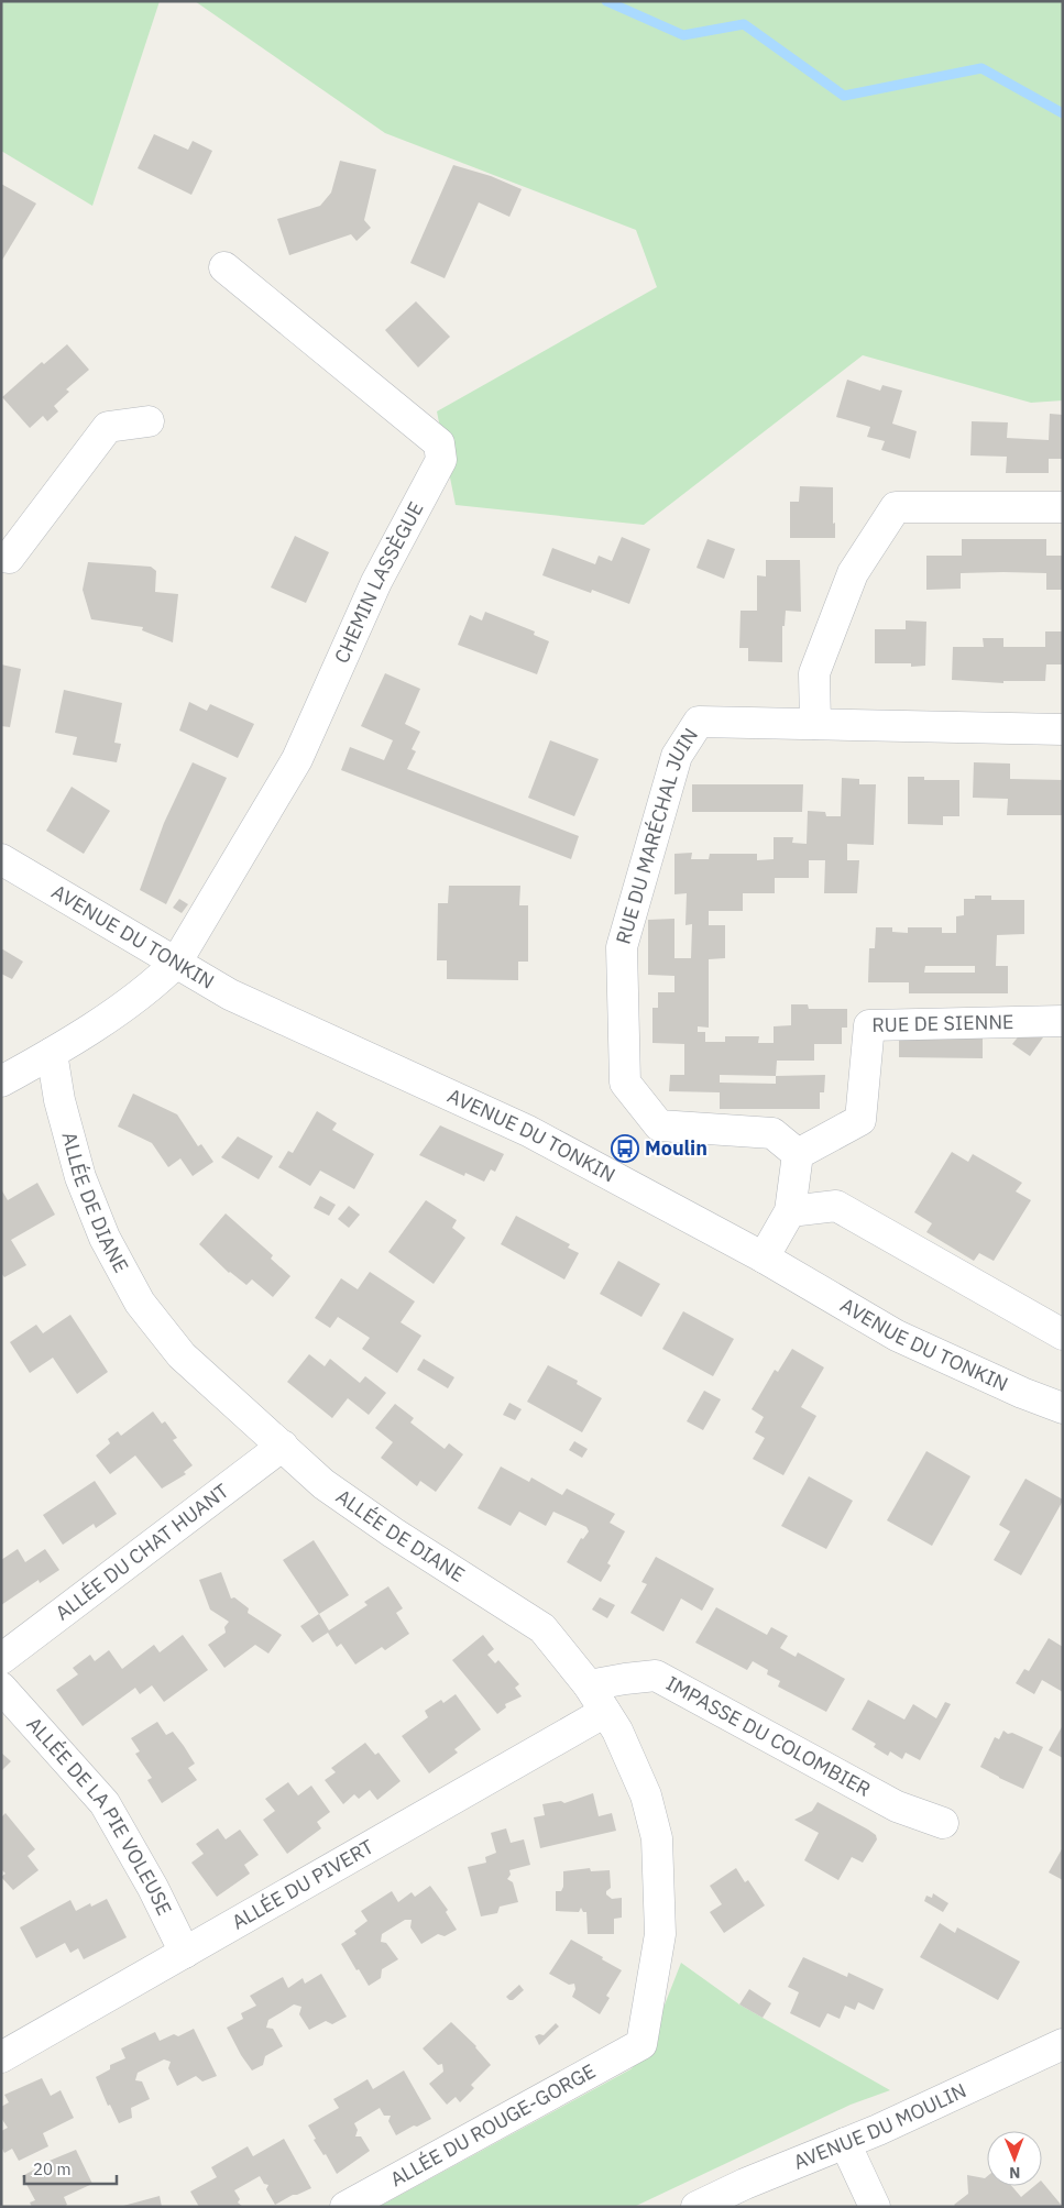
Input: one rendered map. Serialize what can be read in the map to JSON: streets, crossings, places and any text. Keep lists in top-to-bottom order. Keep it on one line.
{"streets":{"street":["CHEMIN LASSÈGUE","RUE DU MARÉCHAL JUIN","AVENUE DU TONKIN","RUE DE SIENNE","ALLÉE DE DIANE","ALLÉE DU CHAT HUANT","IMPASSE DU COLOMBIER","ALLÉE DE LA PIE VOLEUSE","ALLÉE DU PIVERT","ALLÉE DU ROUGE-GORGE","AVENUE DU MOULIN"]},"crossings":[["CHEMIN LASSÈGUE","AVENUE DU TONKIN"],["CHEMIN LASSÈGUE","ALLÉE DE DIANE"],["RUE DU MARÉCHAL JUIN","RUE DE SIENNE"],["ALLÉE DE DIANE","ALLÉE DU CHAT HUANT"],["ALLÉE DE DIANE","IMPASSE DU COLOMBIER"],["ALLÉE DE DIANE","ALLÉE DU PIVERT"],["ALLÉE DE DIANE","ALLÉE DU ROUGE-GORGE"],["ALLÉE DE LA PIE VOLEUSE","ALLÉE DU PIVERT"]],"places":{"bus stop":["Moulin"]},"scale_bar":"20 m","north":"bottom"}
